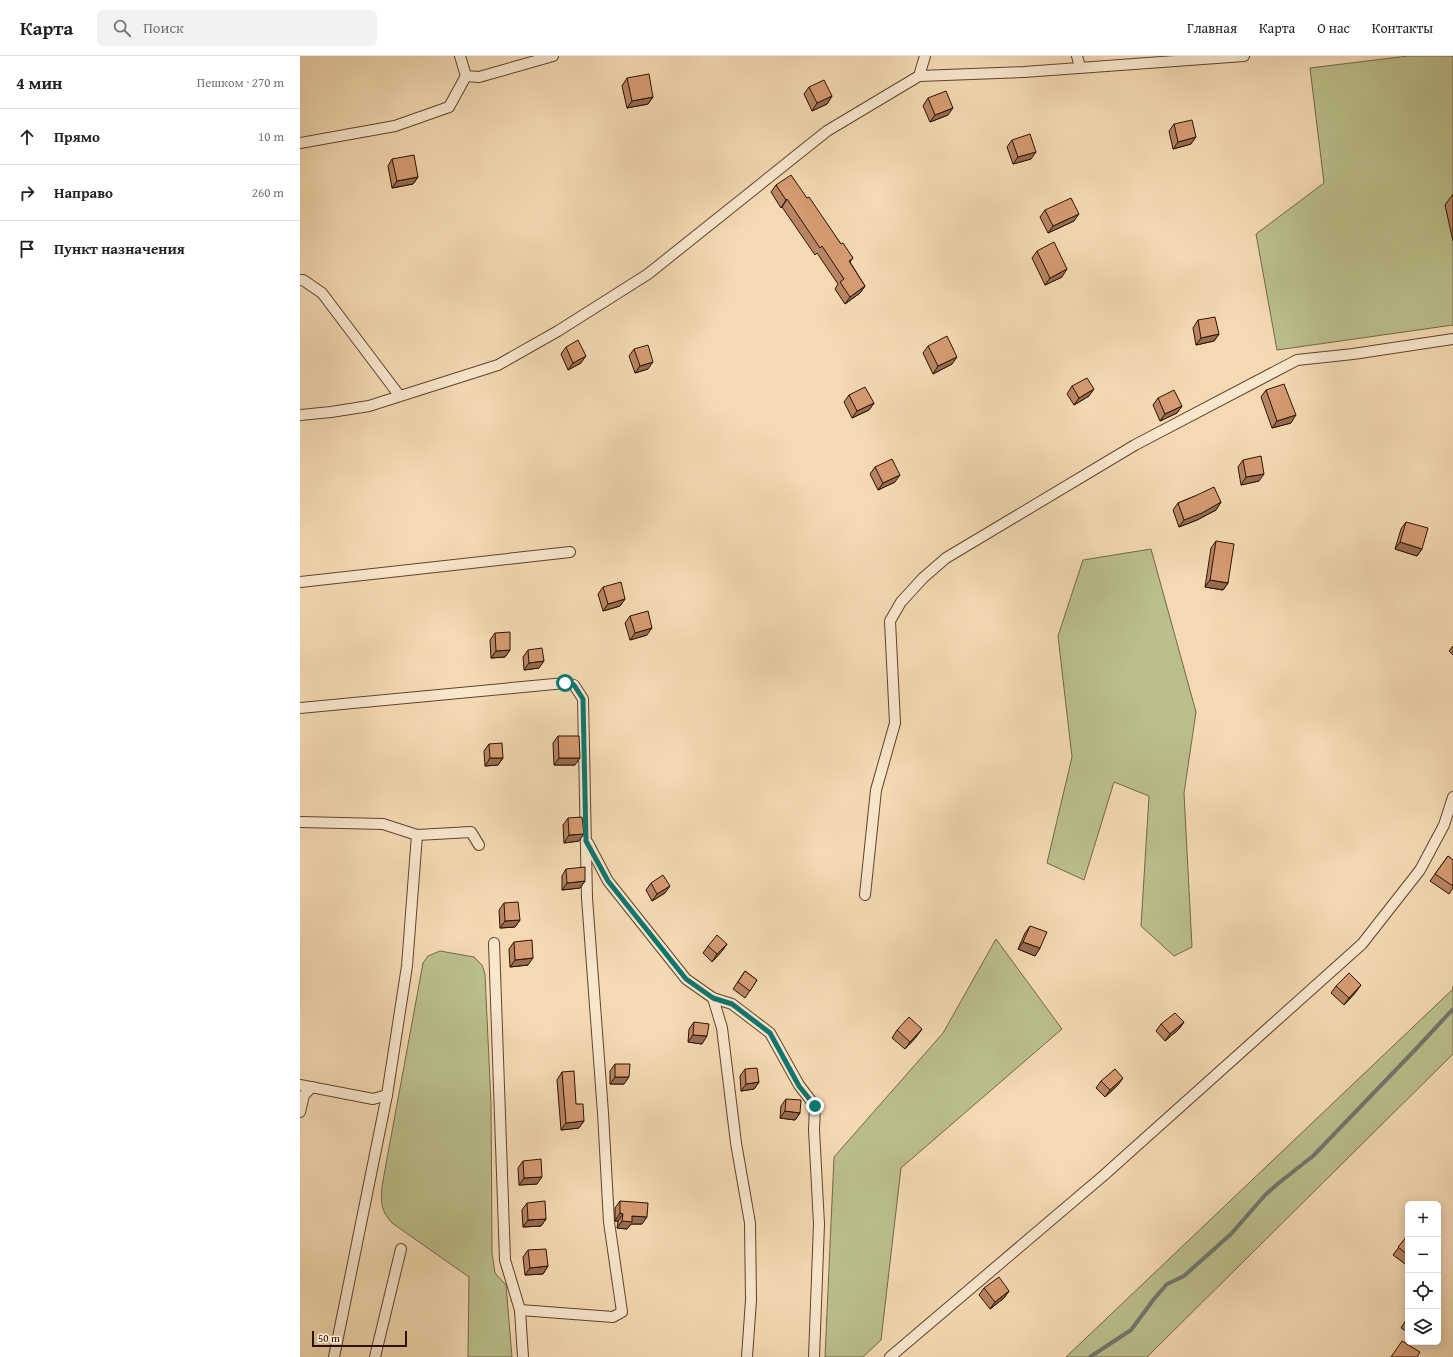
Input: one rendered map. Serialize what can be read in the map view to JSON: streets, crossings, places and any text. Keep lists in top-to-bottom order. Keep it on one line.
{"scale_bar":"50 m","page":{"header":"Карта","search":"Поиск","nav":["Главная","Карта","О нас","Контакты"],"heading":["4 мин","Пешком · 270 m"],"list":[["Прямо","10 m"],["Направо","260 m"],"Пункт назначения"],"map_buttons":["+","−"],"scale":"50 m"}}
